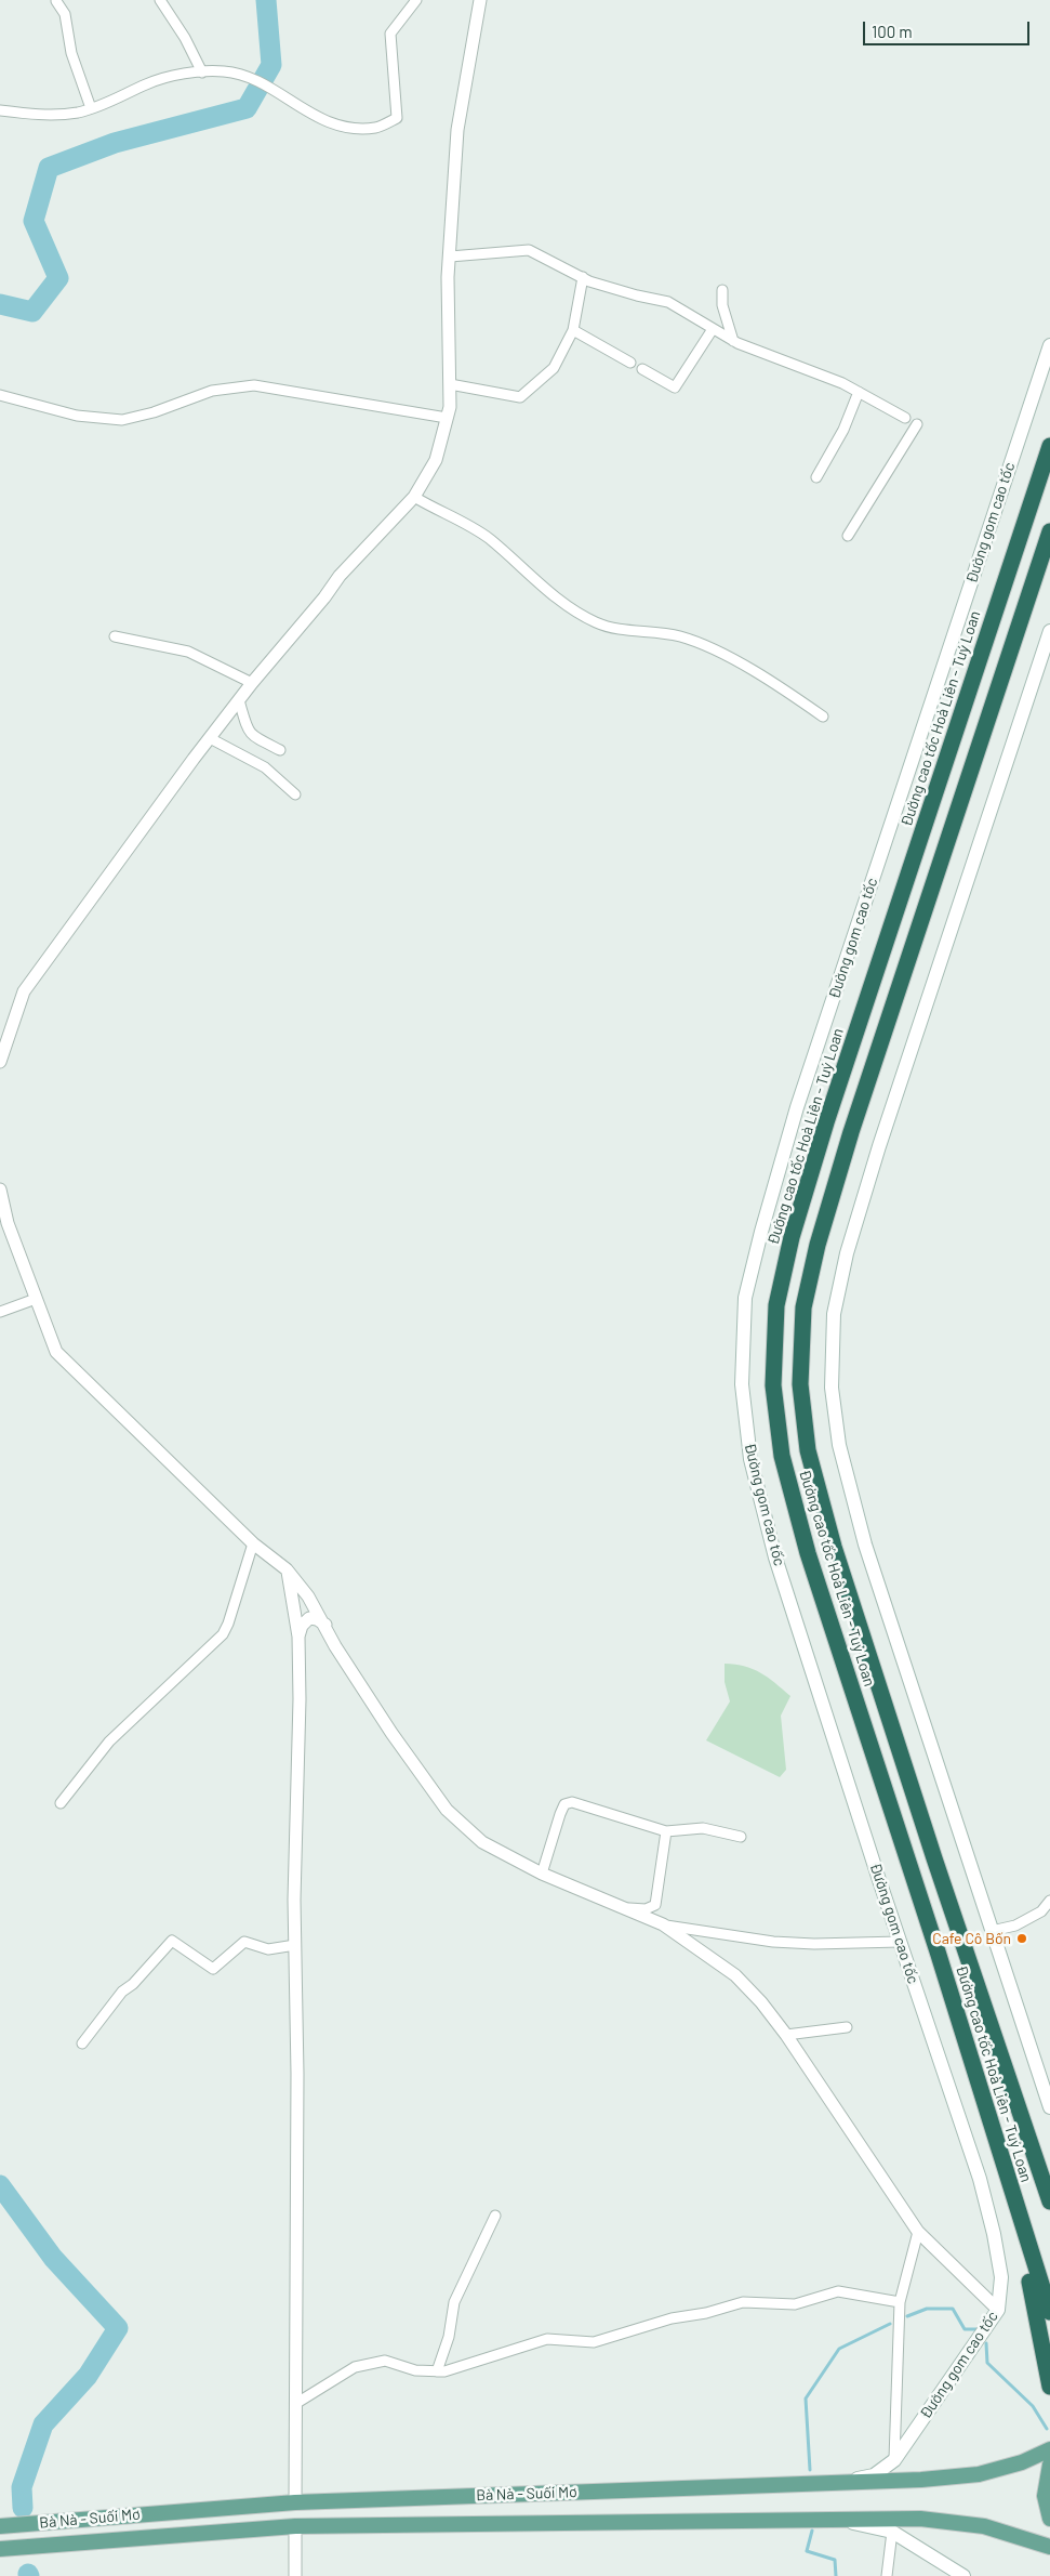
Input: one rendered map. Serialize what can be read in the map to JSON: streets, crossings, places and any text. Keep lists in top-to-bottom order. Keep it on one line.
{"streets":{"highway":["Đường cao tốc Hoà Liên - Tuý Loan"],"main road":["Đường gom cao tốc","Bà Nà - Suối Mơ"]},"crossings":[["Đường gom cao tốc","Bà Nà - Suối Mơ"]],"places":["Cafe Cô Bốn"],"scale_bar":"100 m"}
